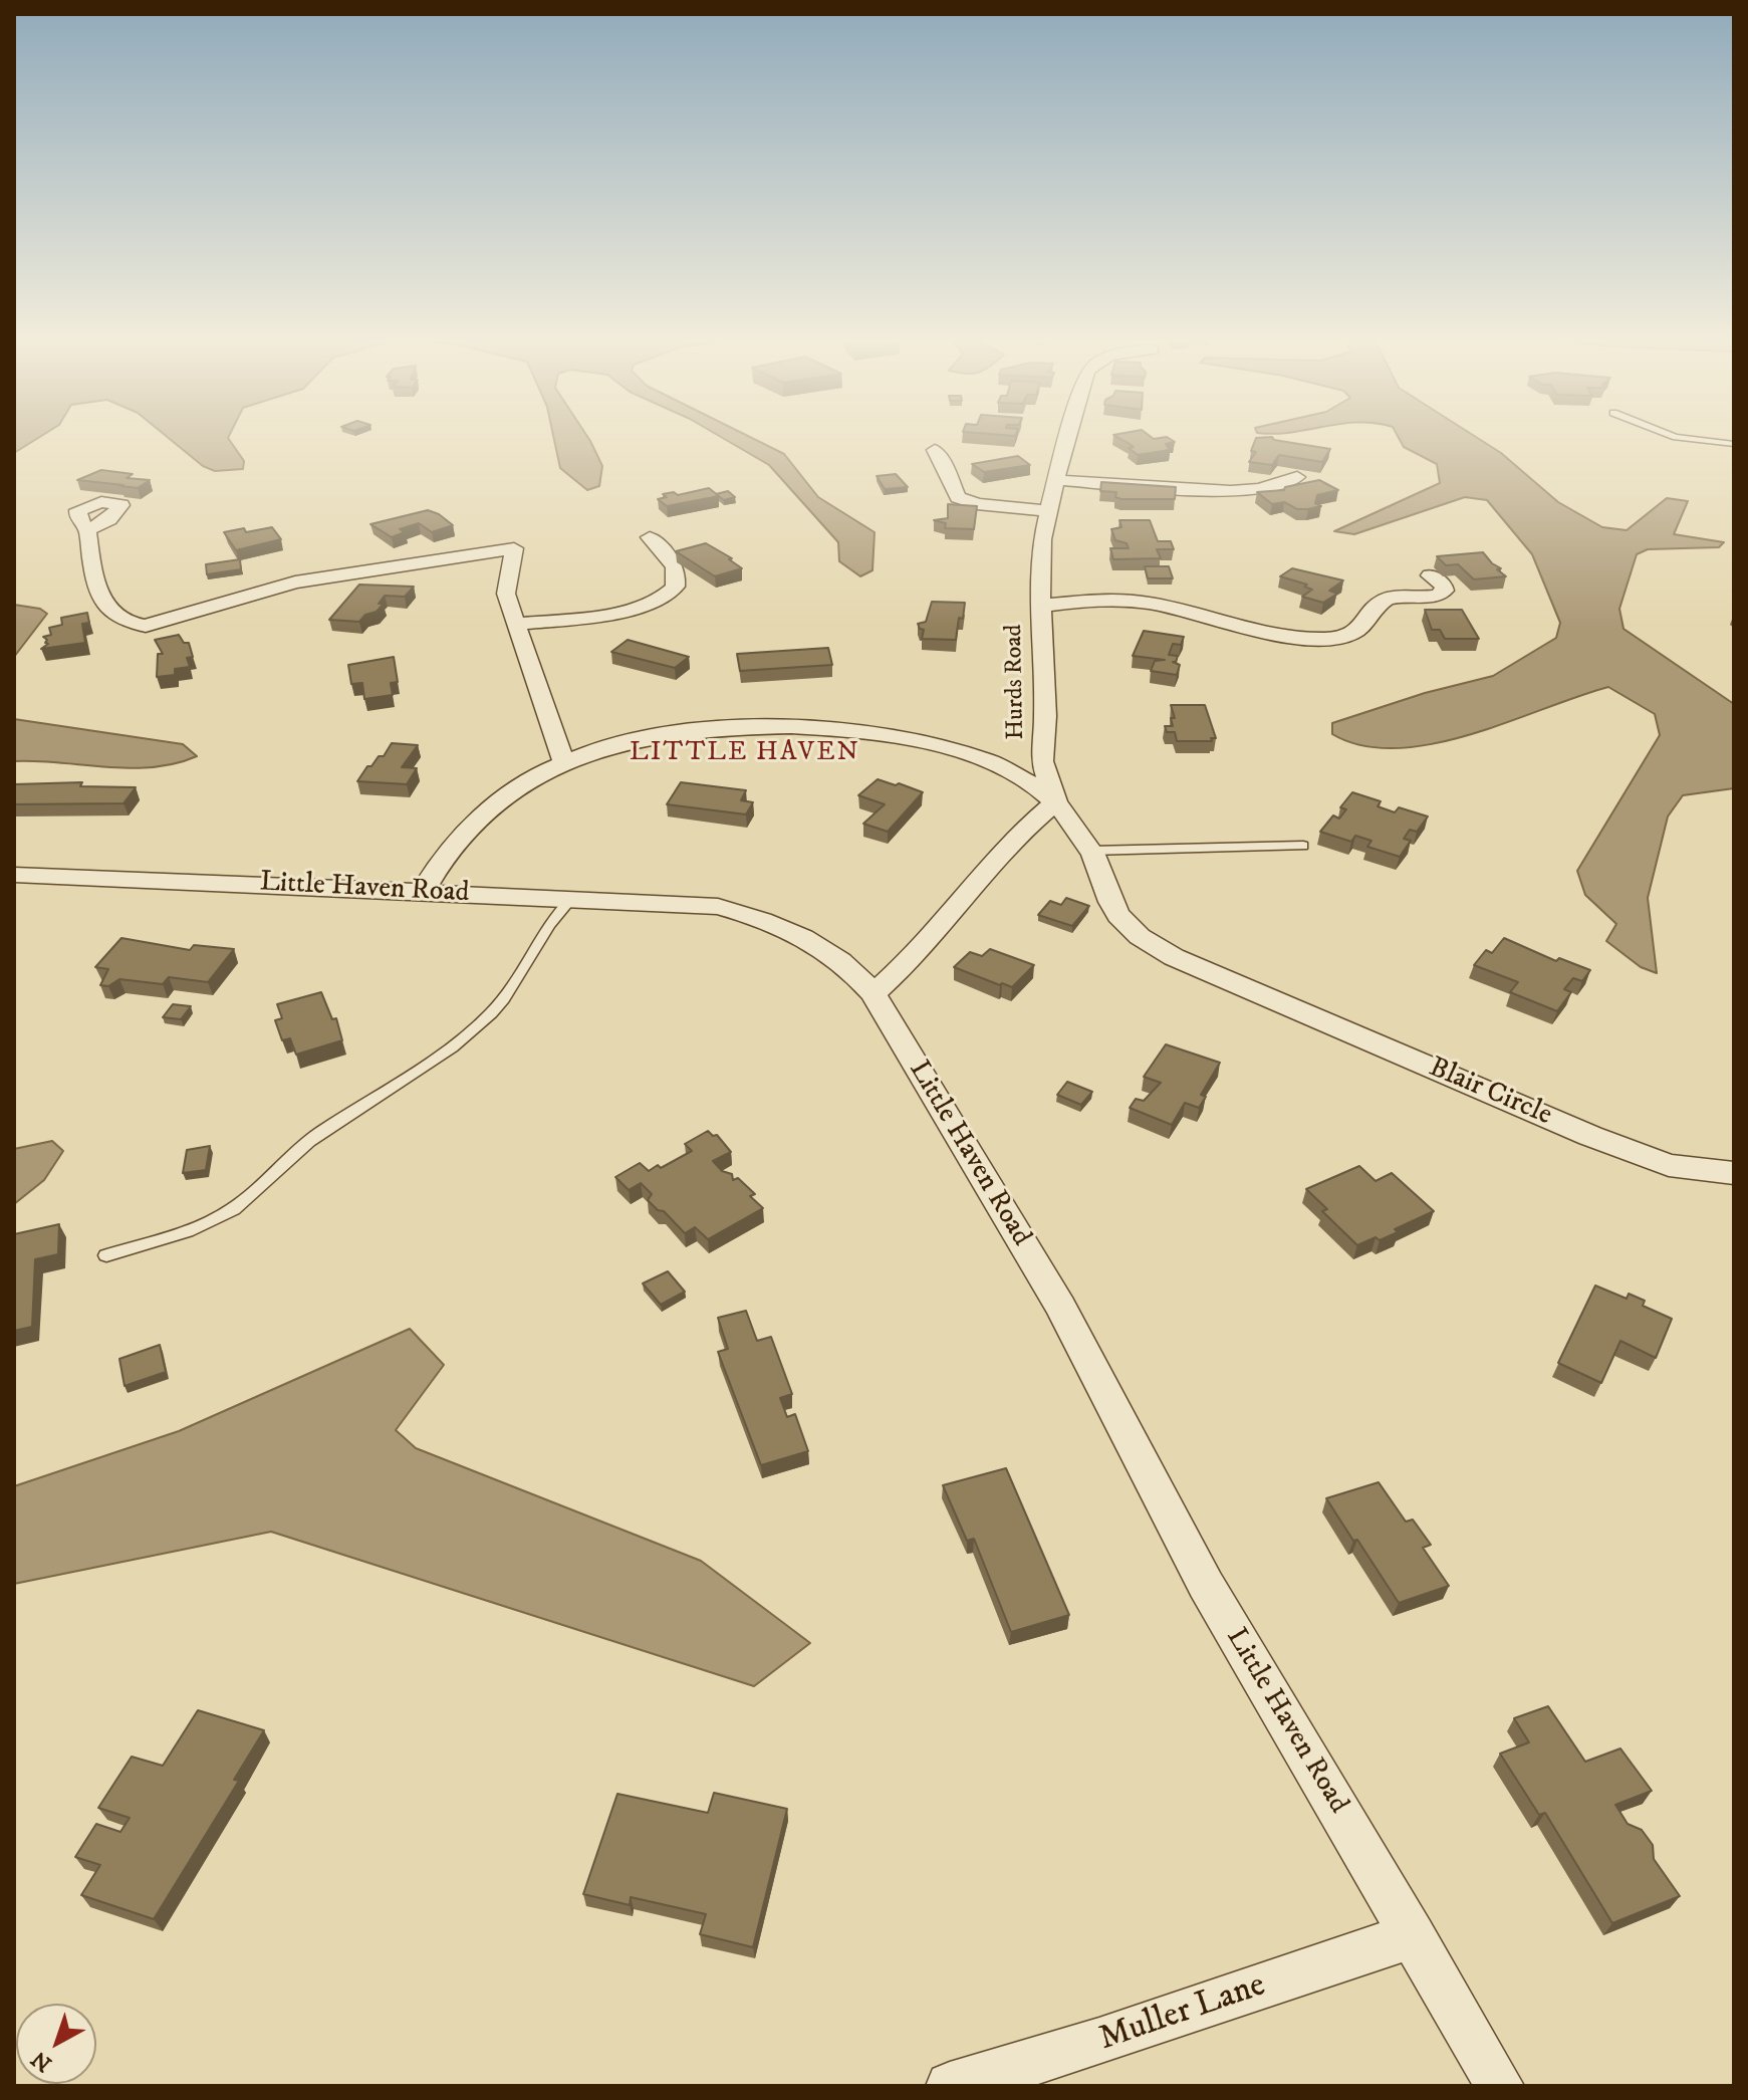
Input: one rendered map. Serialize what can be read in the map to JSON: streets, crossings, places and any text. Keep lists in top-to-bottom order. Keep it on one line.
{"streets":{"street":["Hurds Road","Little Haven Road","Blair Circle","Muller Lane"]},"crossings":[["Hurds Road","Blair Circle"],["Little Haven Road","Muller Lane"]],"districts":["LITTLE HAVEN"],"north":"bottom left"}
